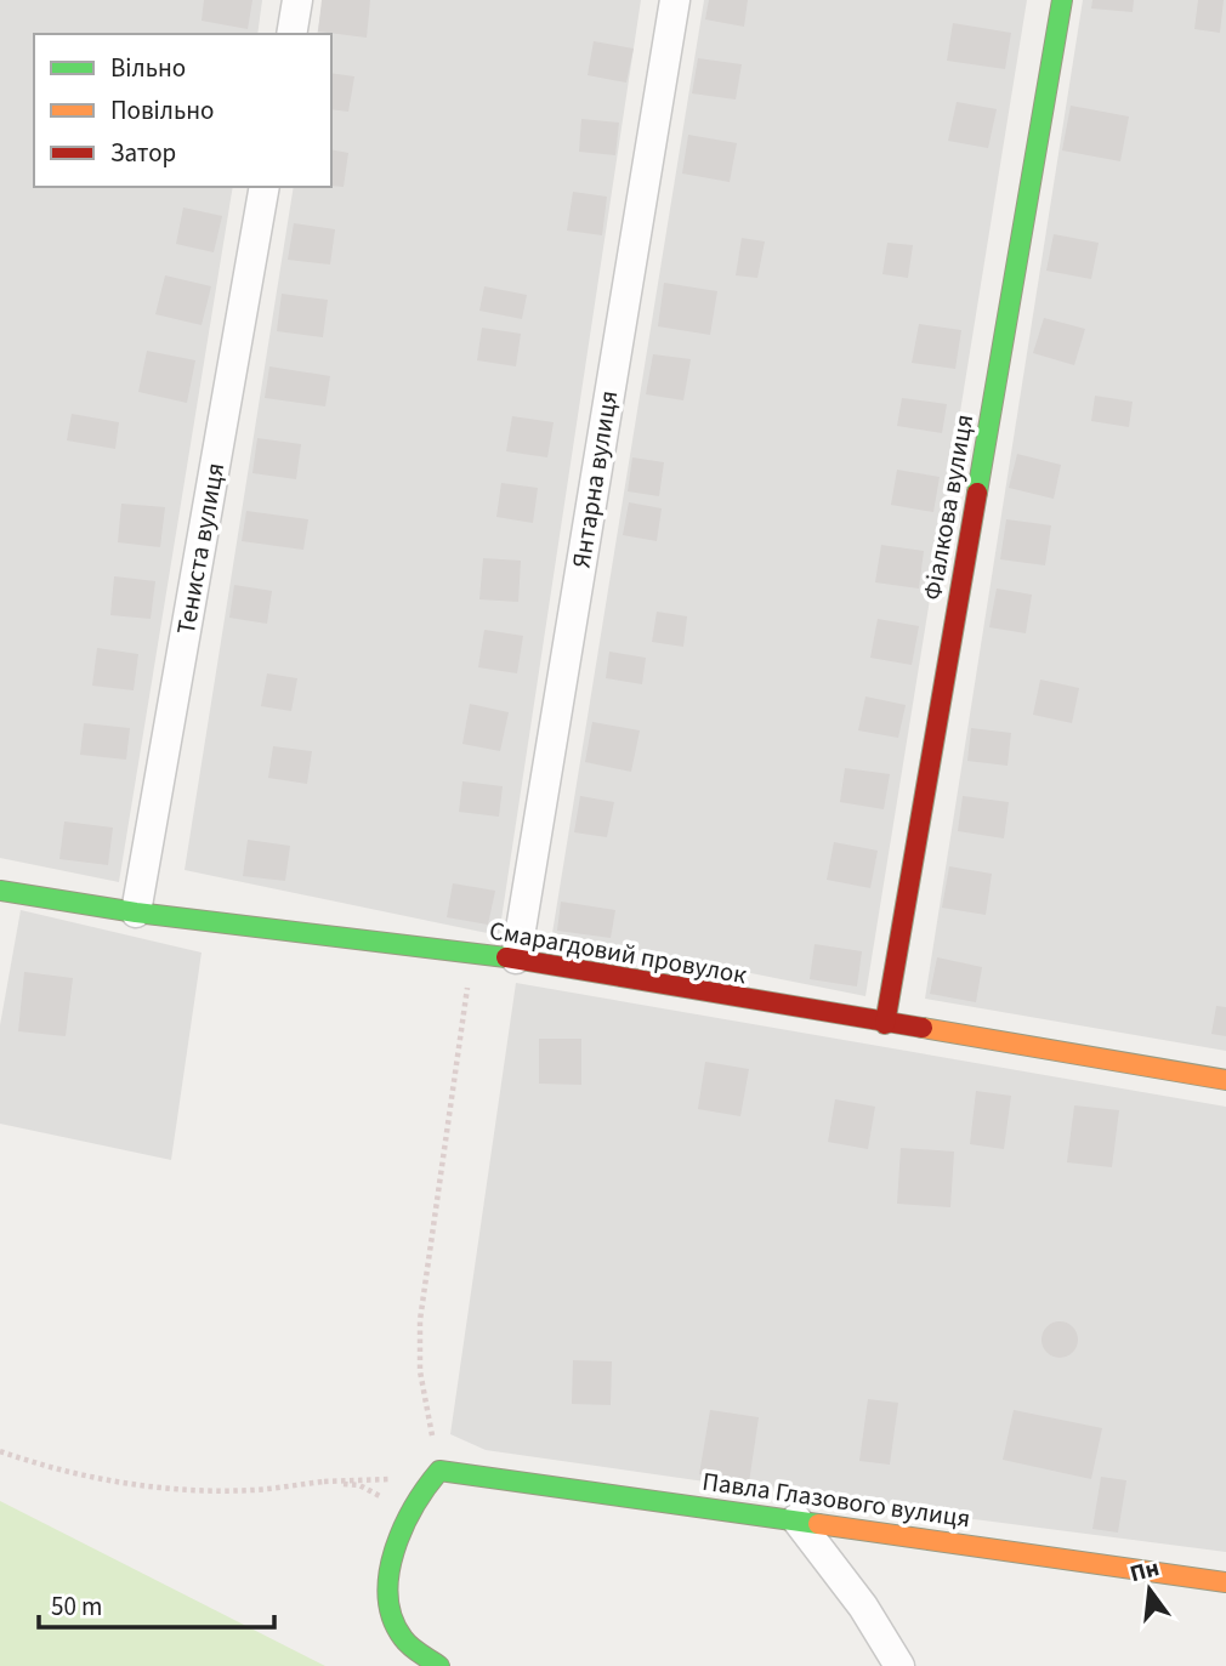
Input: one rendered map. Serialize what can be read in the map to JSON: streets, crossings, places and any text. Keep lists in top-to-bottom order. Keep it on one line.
{"streets":{"street":["Янтарна вулиця","Фіалкова вулиця","Тениста вулиця","Смарагдовий провулок","Павла Глазового вулиця"]},"crossings":[["Янтарна вулиця","Смарагдовий провулок"],["Фіалкова вулиця","Смарагдовий провулок"],["Тениста вулиця","Смарагдовий провулок"]],"legend":["Вільно","Повільно","Затор"],"scale_bar":"50 m","north":"top"}
